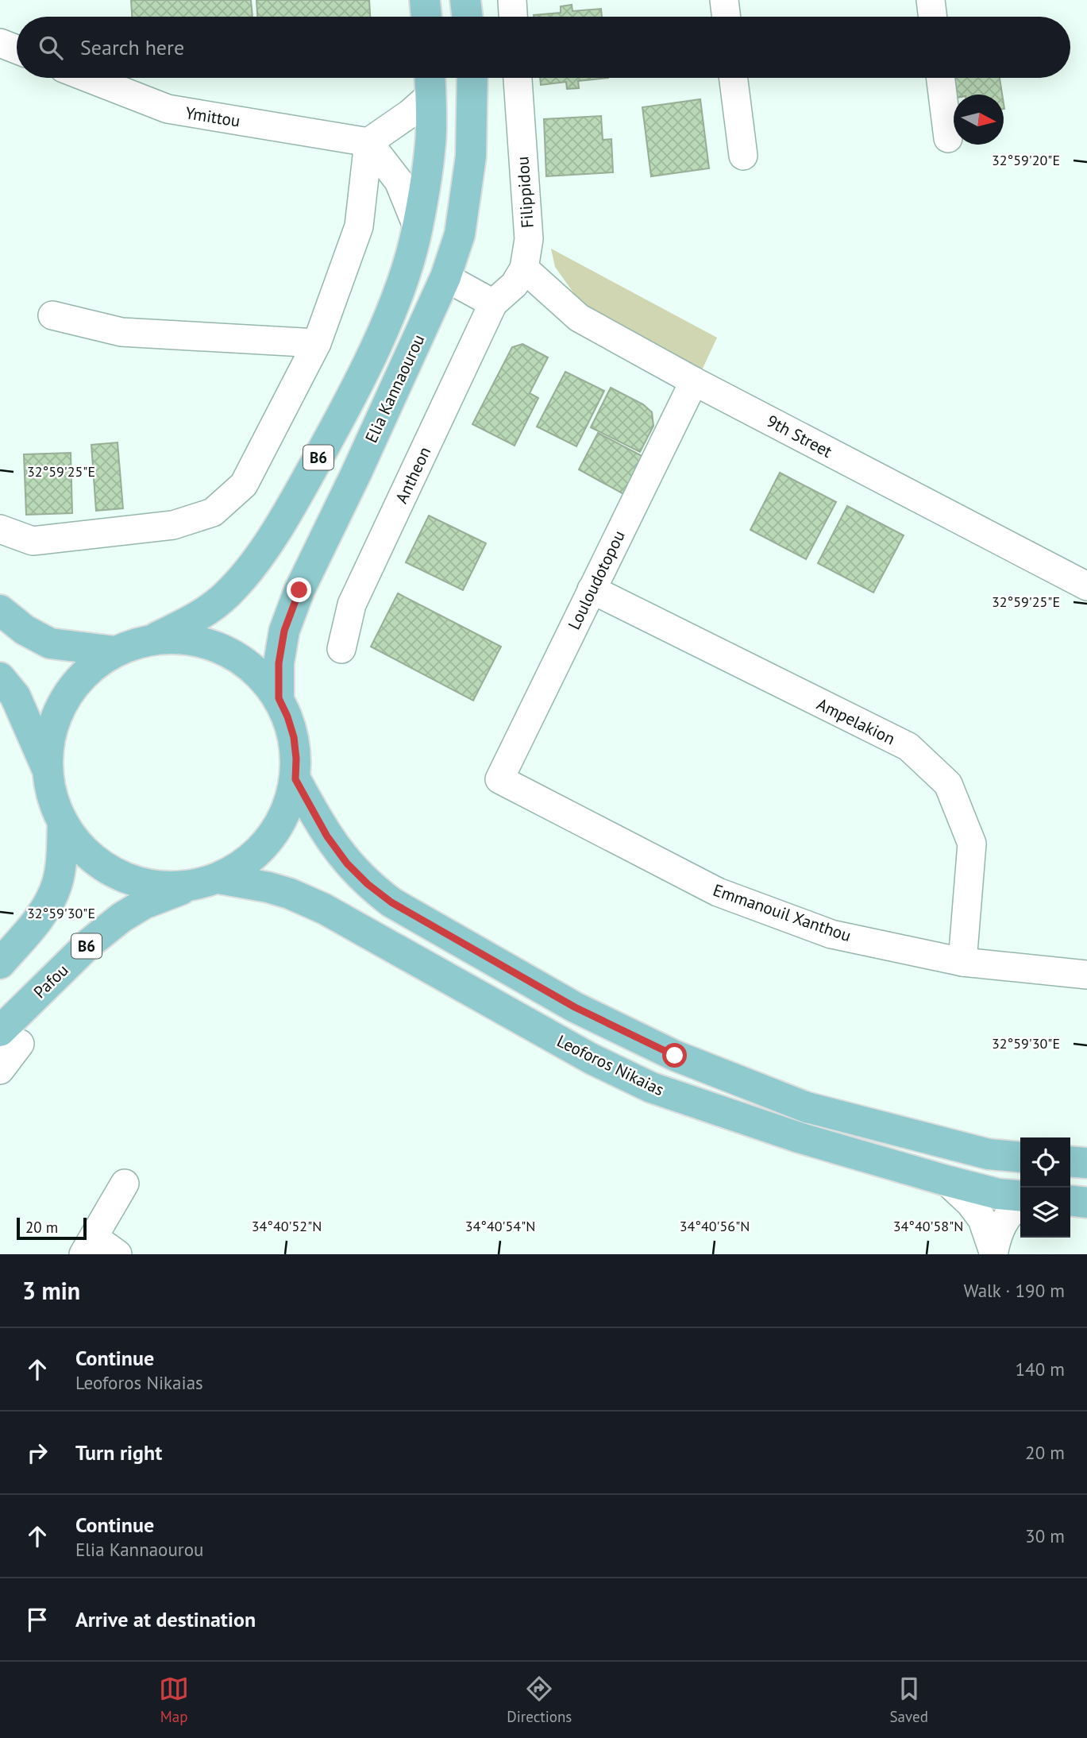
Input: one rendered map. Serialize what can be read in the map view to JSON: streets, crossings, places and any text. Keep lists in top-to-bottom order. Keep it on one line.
{"streets":{"main road":["Elia Kannaourou","B6","Pafou","Leoforos Nikaias"],"street":["Ymittou","Filippidou","9th Street","Antheon","Louloudotopou","Ampelakion","Emmanouil Xanthou"]},"crossings":[["Filippidou","9th Street"],["Filippidou","Antheon"],["Elia Kannaourou","B6"],["9th Street","Louloudotopou"],["B6","Pafou"],["B6","Leoforos Nikaias"],["Louloudotopou","Ampelakion"],["Louloudotopou","Emmanouil Xanthou"],["Ampelakion","Emmanouil Xanthou"]],"scale_bar":"20 m","north":"right","page":{"search":"Search here","scale":"20 m","heading":["3 min","Walk · 190 m"],"list":[["Continue","Leoforos Nikaias","140 m"],["Turn right","20 m"],["Continue","Elia Kannaourou","30 m"],"Arrive at destination"],"nav":["Map","Directions","Saved"]},"coordinates":["32°59'20\"E","32°59'25\"E","32°59'30\"E","34°40'52\"N","34°40'54\"N","34°40'56\"N","34°40'58\"N"]}
